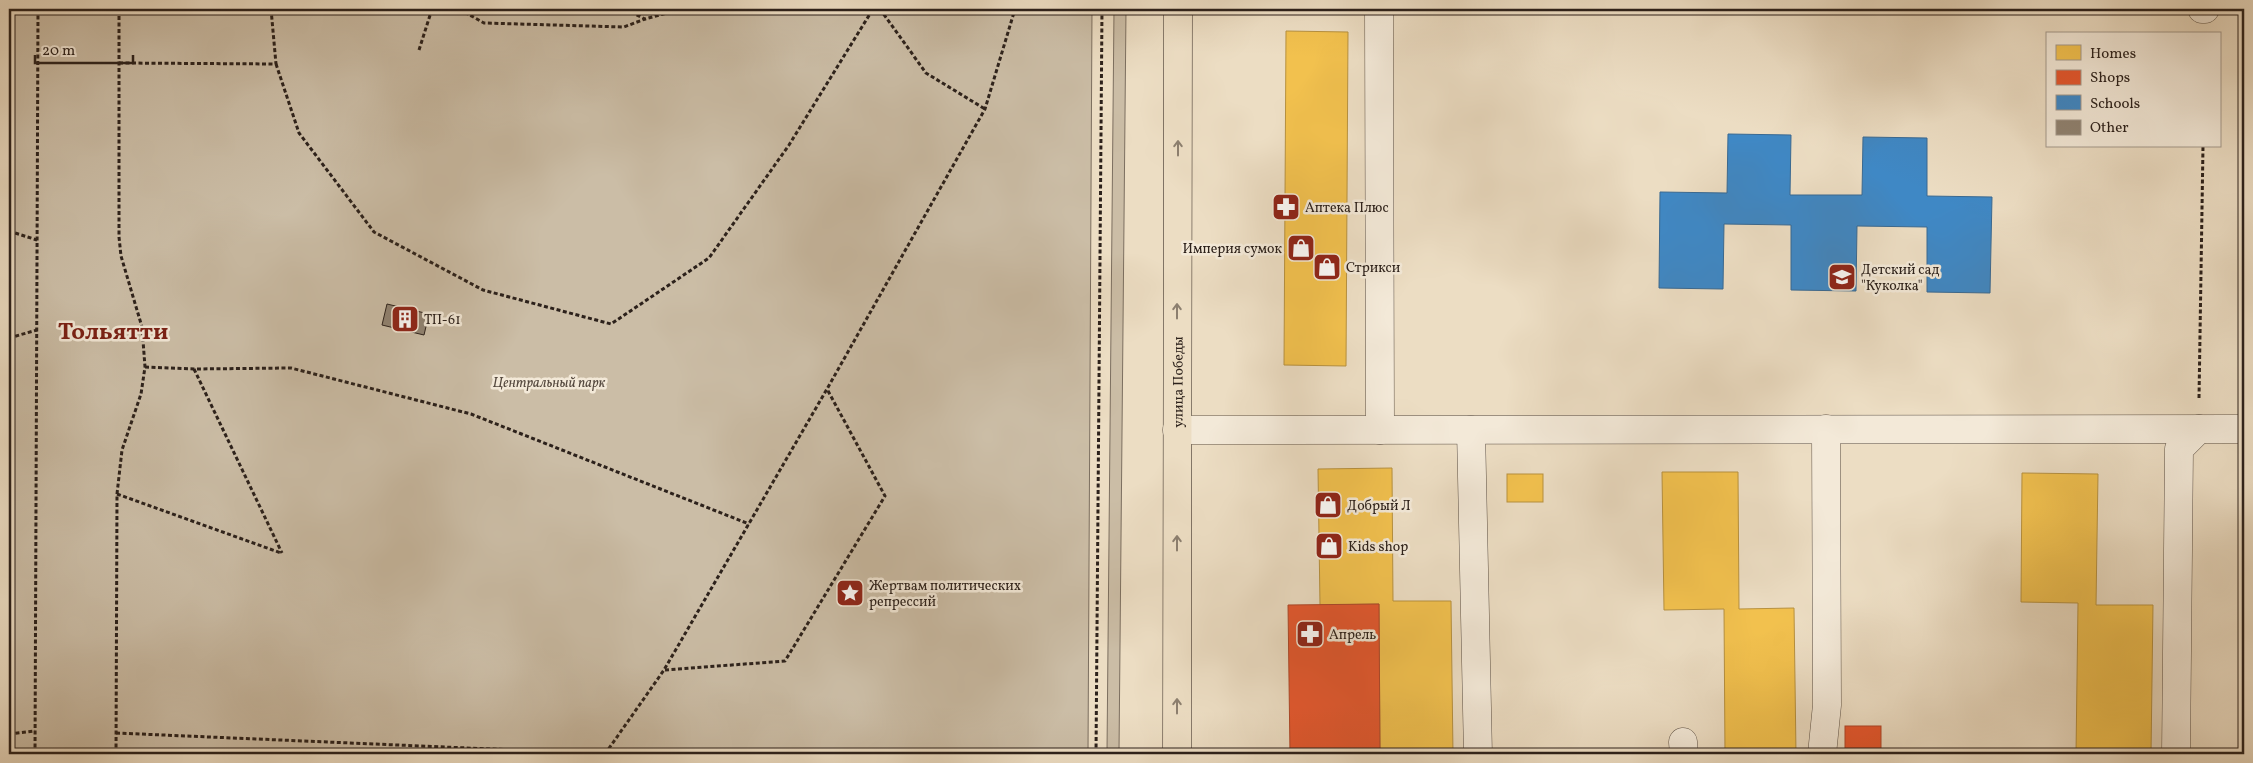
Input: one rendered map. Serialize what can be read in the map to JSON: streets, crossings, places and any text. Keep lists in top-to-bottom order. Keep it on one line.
{"streets":{"main road":["улица Победы"]},"one_way":["улица Победы"],"districts":["Тольятти"],"parks":["Центральный парк"],"places":{"pharmacy":["Аптека Плюс","Апрель"],"shop":["Империя сумок","Стрикси","Добрый Л","Kids shop"],"school or university":["Детский сад \"Куколка\""],"building":["ТП-61"],"place":["Жертвам политических репрессий"]},"legend":["Homes","Shops","Schools","Other"],"scale_bar":"20 m"}
